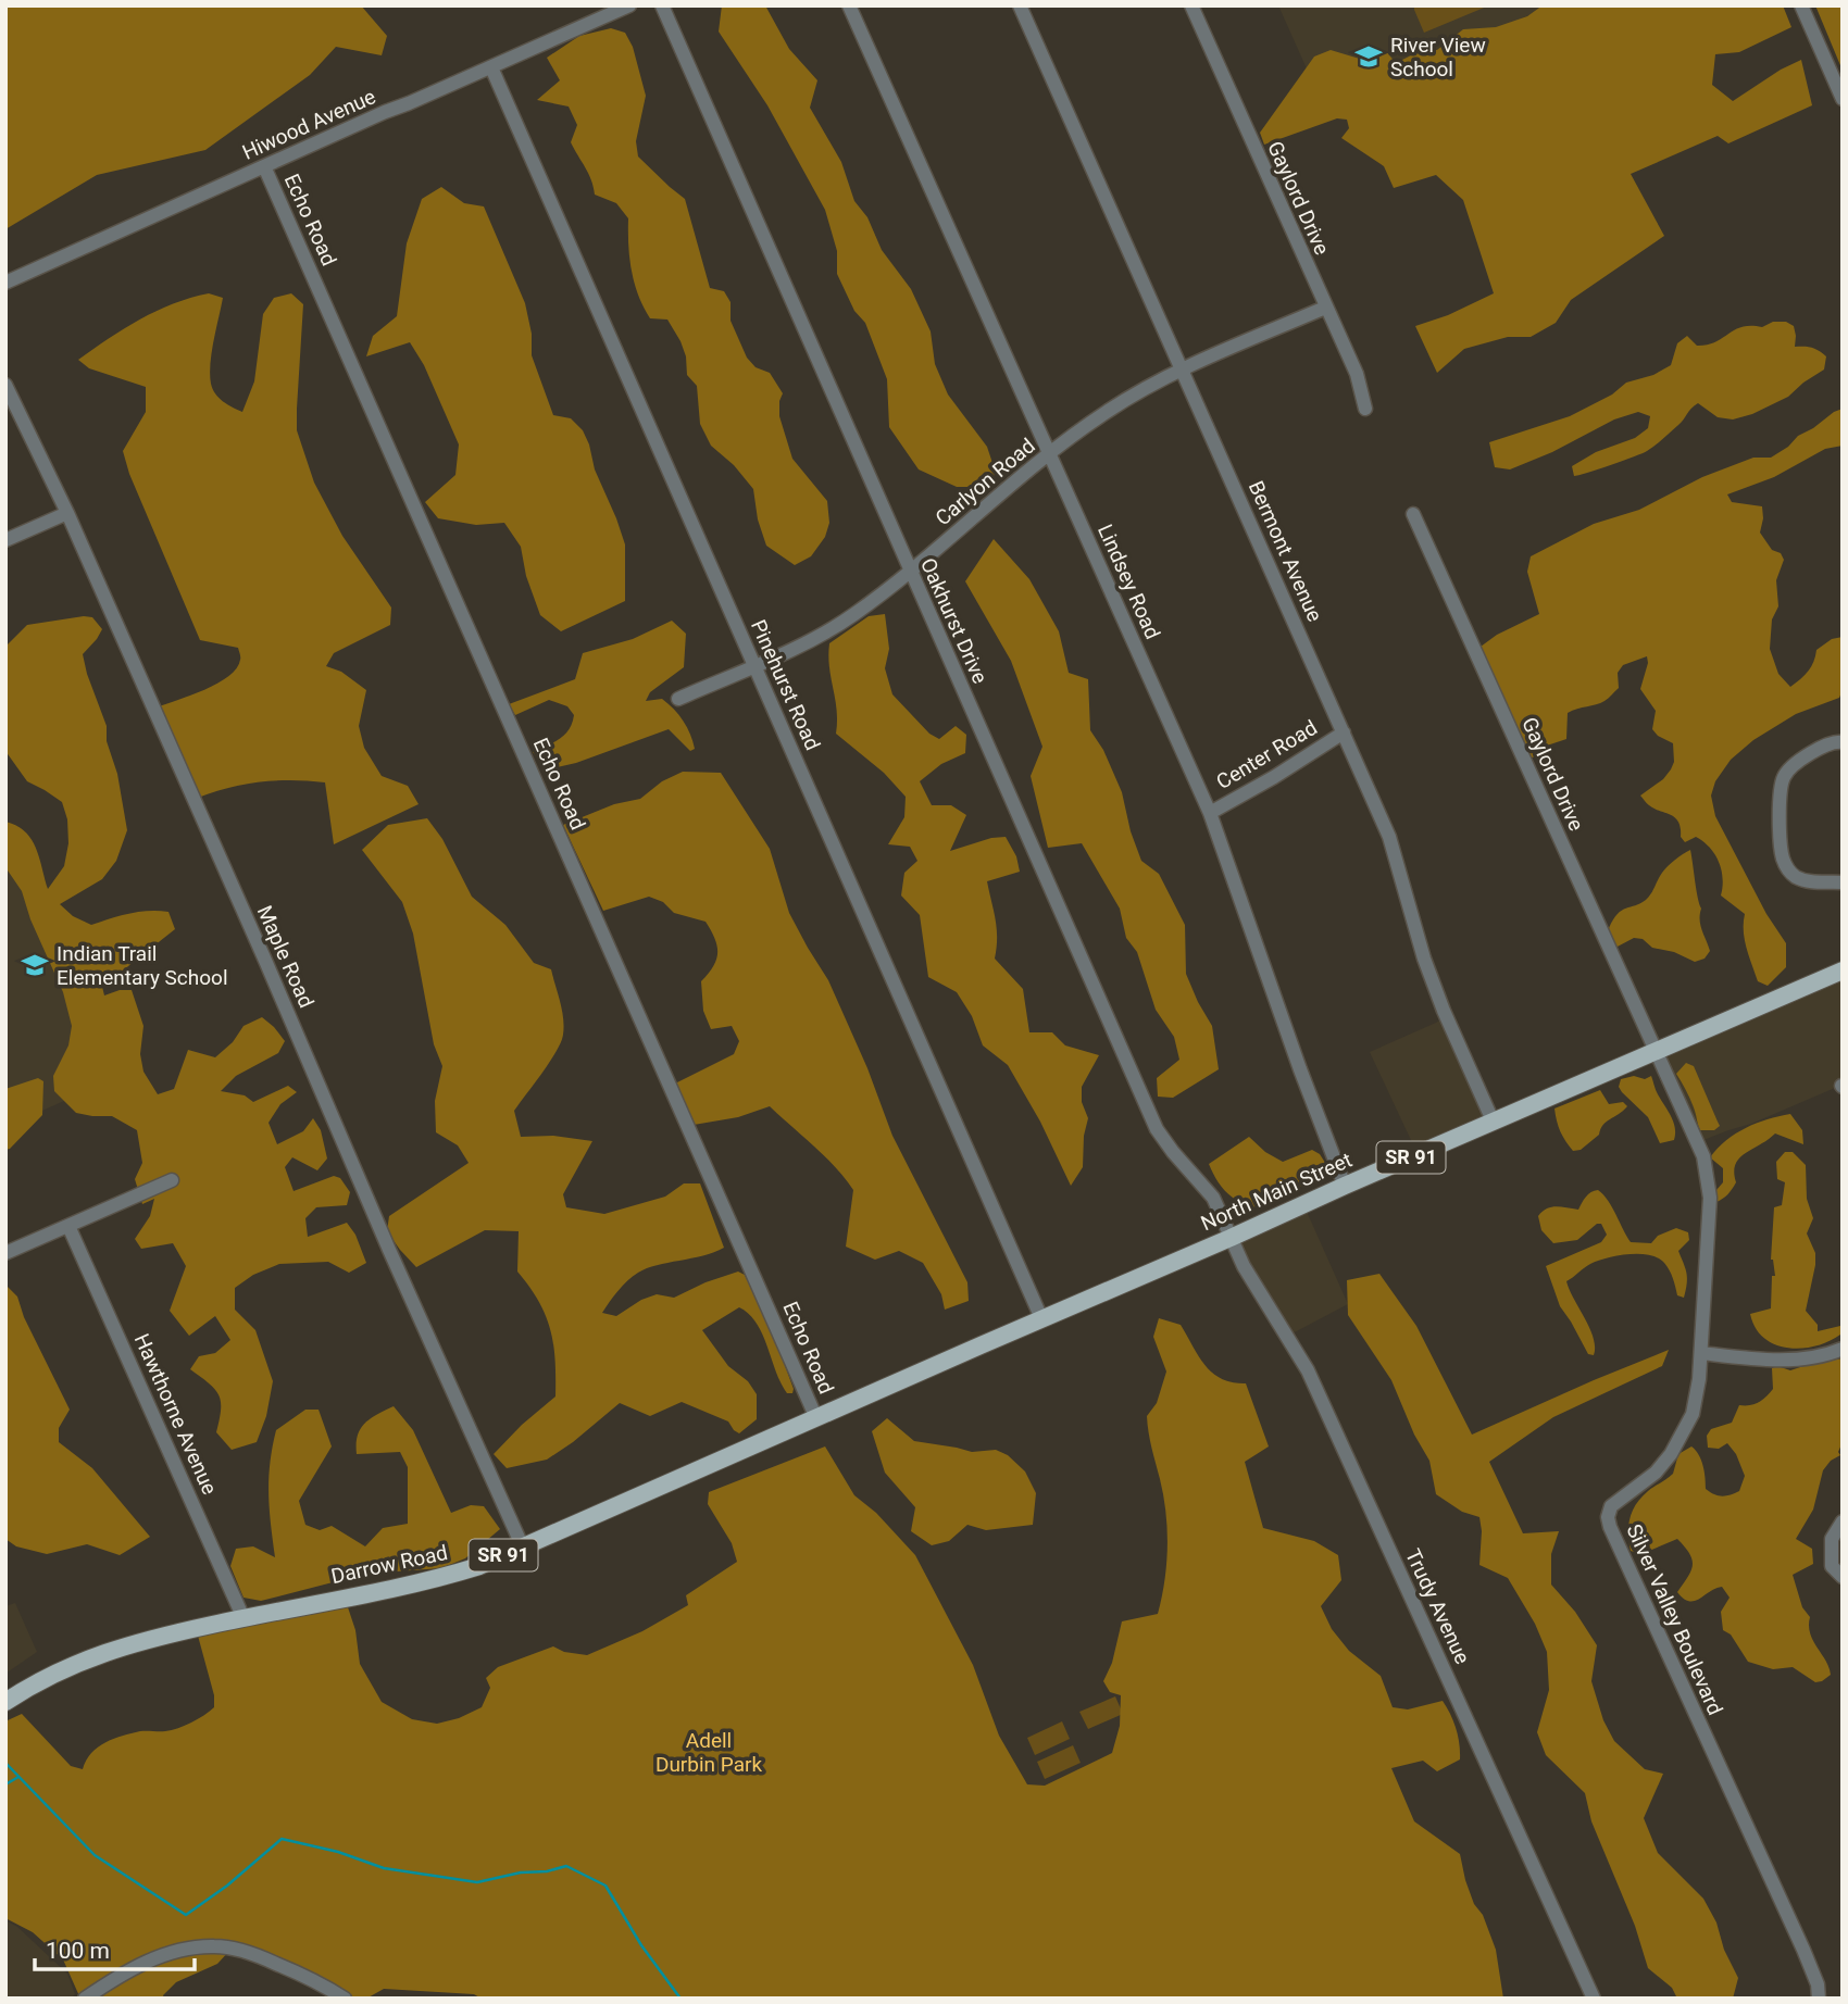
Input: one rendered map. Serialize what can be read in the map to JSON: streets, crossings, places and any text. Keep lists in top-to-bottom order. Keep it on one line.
{"streets":{"main road":["SR 91","North Main Street","Darrow Road"],"street":["Hiwood Avenue","Gaylord Drive","Echo Road","Carlyon Road","Bermont Avenue","Lindsey Road","Oakhurst Drive","Pinehurst Road","Center Road","Maple Road","Hawthorne Avenue","Trudy Avenue","Silver Valley Boulevard"]},"crossings":[["Hiwood Avenue","Echo Road"],["Hiwood Avenue","Pinehurst Road"],["Gaylord Drive","Carlyon Road"],["Gaylord Drive","North Main Street"],["Gaylord Drive","Silver Valley Boulevard"],["Echo Road","Darrow Road"],["Carlyon Road","Bermont Avenue"],["Carlyon Road","Lindsey Road"],["Carlyon Road","Oakhurst Drive"],["Carlyon Road","Pinehurst Road"],["Bermont Avenue","Center Road"],["Bermont Avenue","North Main Street"],["Lindsey Road","Center Road"],["Lindsey Road","North Main Street"],["Oakhurst Drive","North Main Street"],["Oakhurst Drive","Trudy Avenue"],["Pinehurst Road","North Main Street"],["Maple Road","Darrow Road"],["North Main Street","Darrow Road"],["North Main Street","Trudy Avenue"],["North Main Street","Silver Valley Boulevard"],["Hawthorne Avenue","Darrow Road"]],"parks":["Adell Durbin Park"],"places":{"school or university":["River View School","Indian Trail Elementary School"]},"scale_bar":"100 m"}
